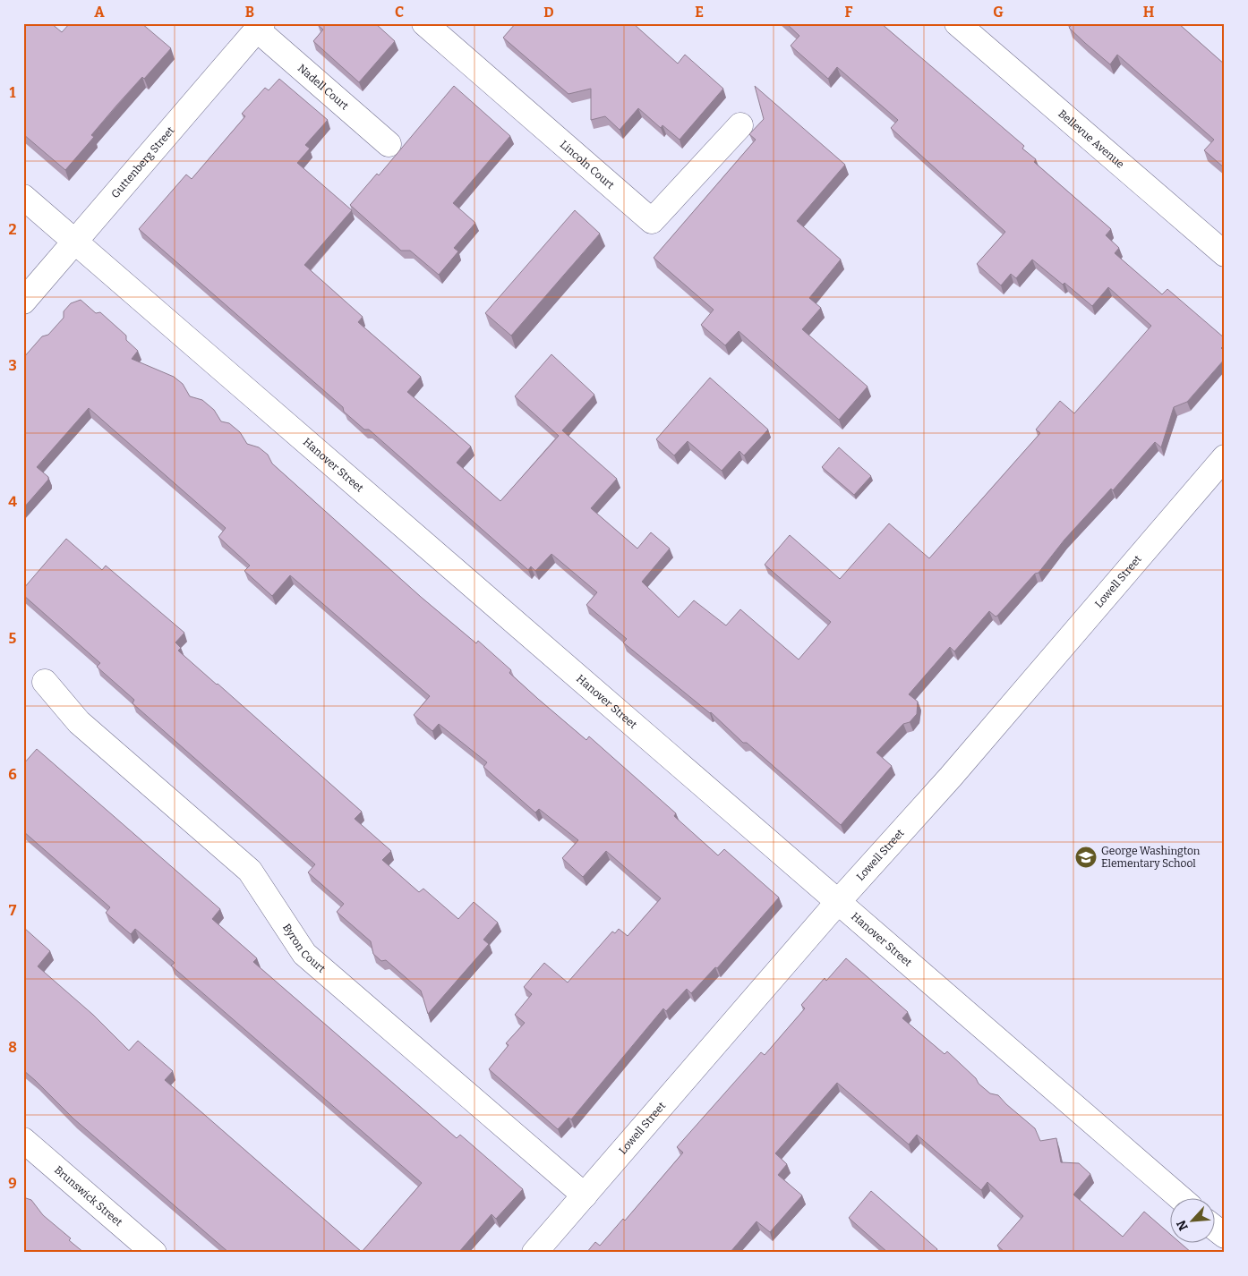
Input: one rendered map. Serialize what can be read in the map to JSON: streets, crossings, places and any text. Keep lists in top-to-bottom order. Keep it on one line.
{"streets":{"street":["Nadell Court","Bellevue Avenue","Guttenberg Street","Lincoln Court","Hanover Street","Lowell Street","Byron Court","Brunswick Street"]},"crossings":[["Nadell Court","Guttenberg Street"],["Guttenberg Street","Hanover Street"],["Hanover Street","Lowell Street"],["Lowell Street","Byron Court"]],"places":{"school or university":["George Washington Elementary School"]},"north":"bottom left","grid":{"columns":["A","B","C","D","E","F","G","H"],"rows":["1","2","3","4","5","6","7","8","9"]}}
